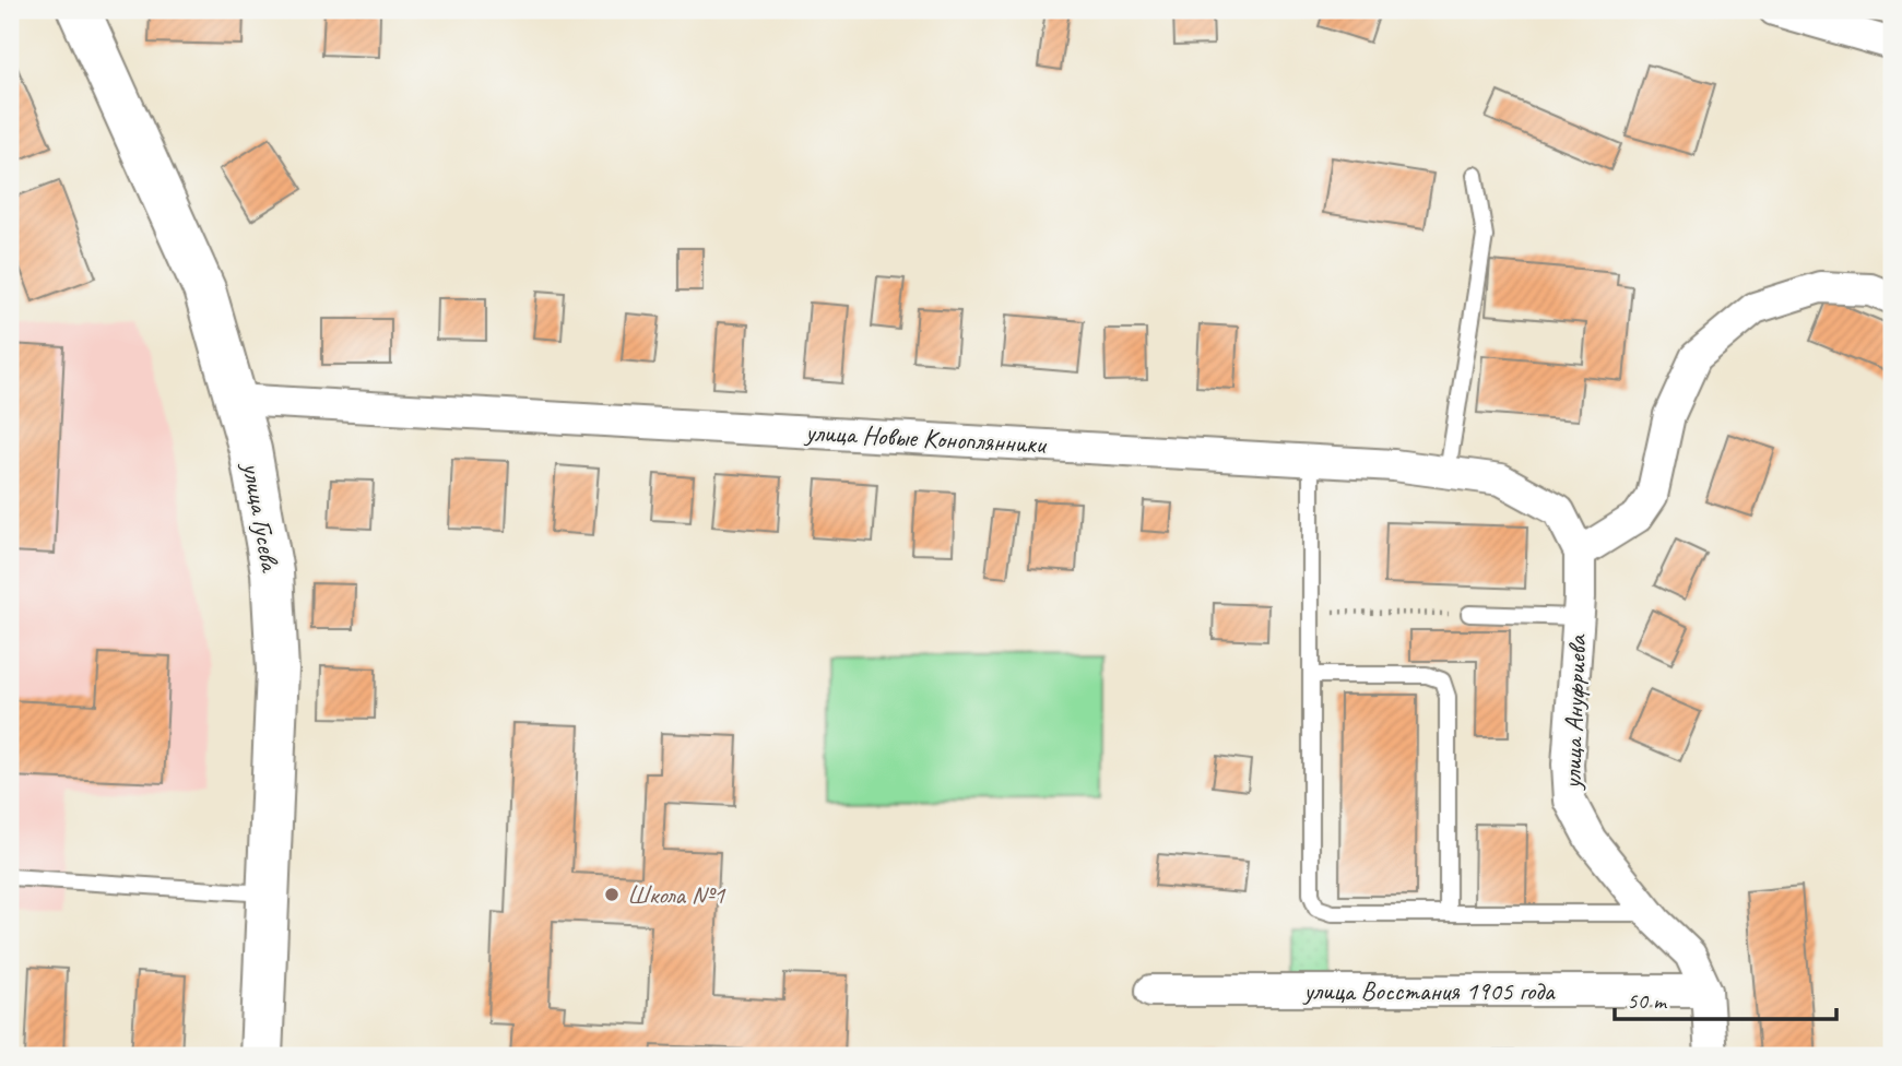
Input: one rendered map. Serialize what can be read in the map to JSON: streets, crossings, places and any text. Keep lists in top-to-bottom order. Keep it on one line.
{"streets":{"main road":["улица Гусева"],"street":["улица Новые Коноплянники","улица Ануфриева","улица Восстания 1905 года"]},"crossings":[["улица Новые Коноплянники","улица Гусева"],["улица Новые Коноплянники","улица Ануфриева"],["улица Ануфриева","улица Восстания 1905 года"]],"places":["Школа №1"],"scale_bar":"50 m"}
